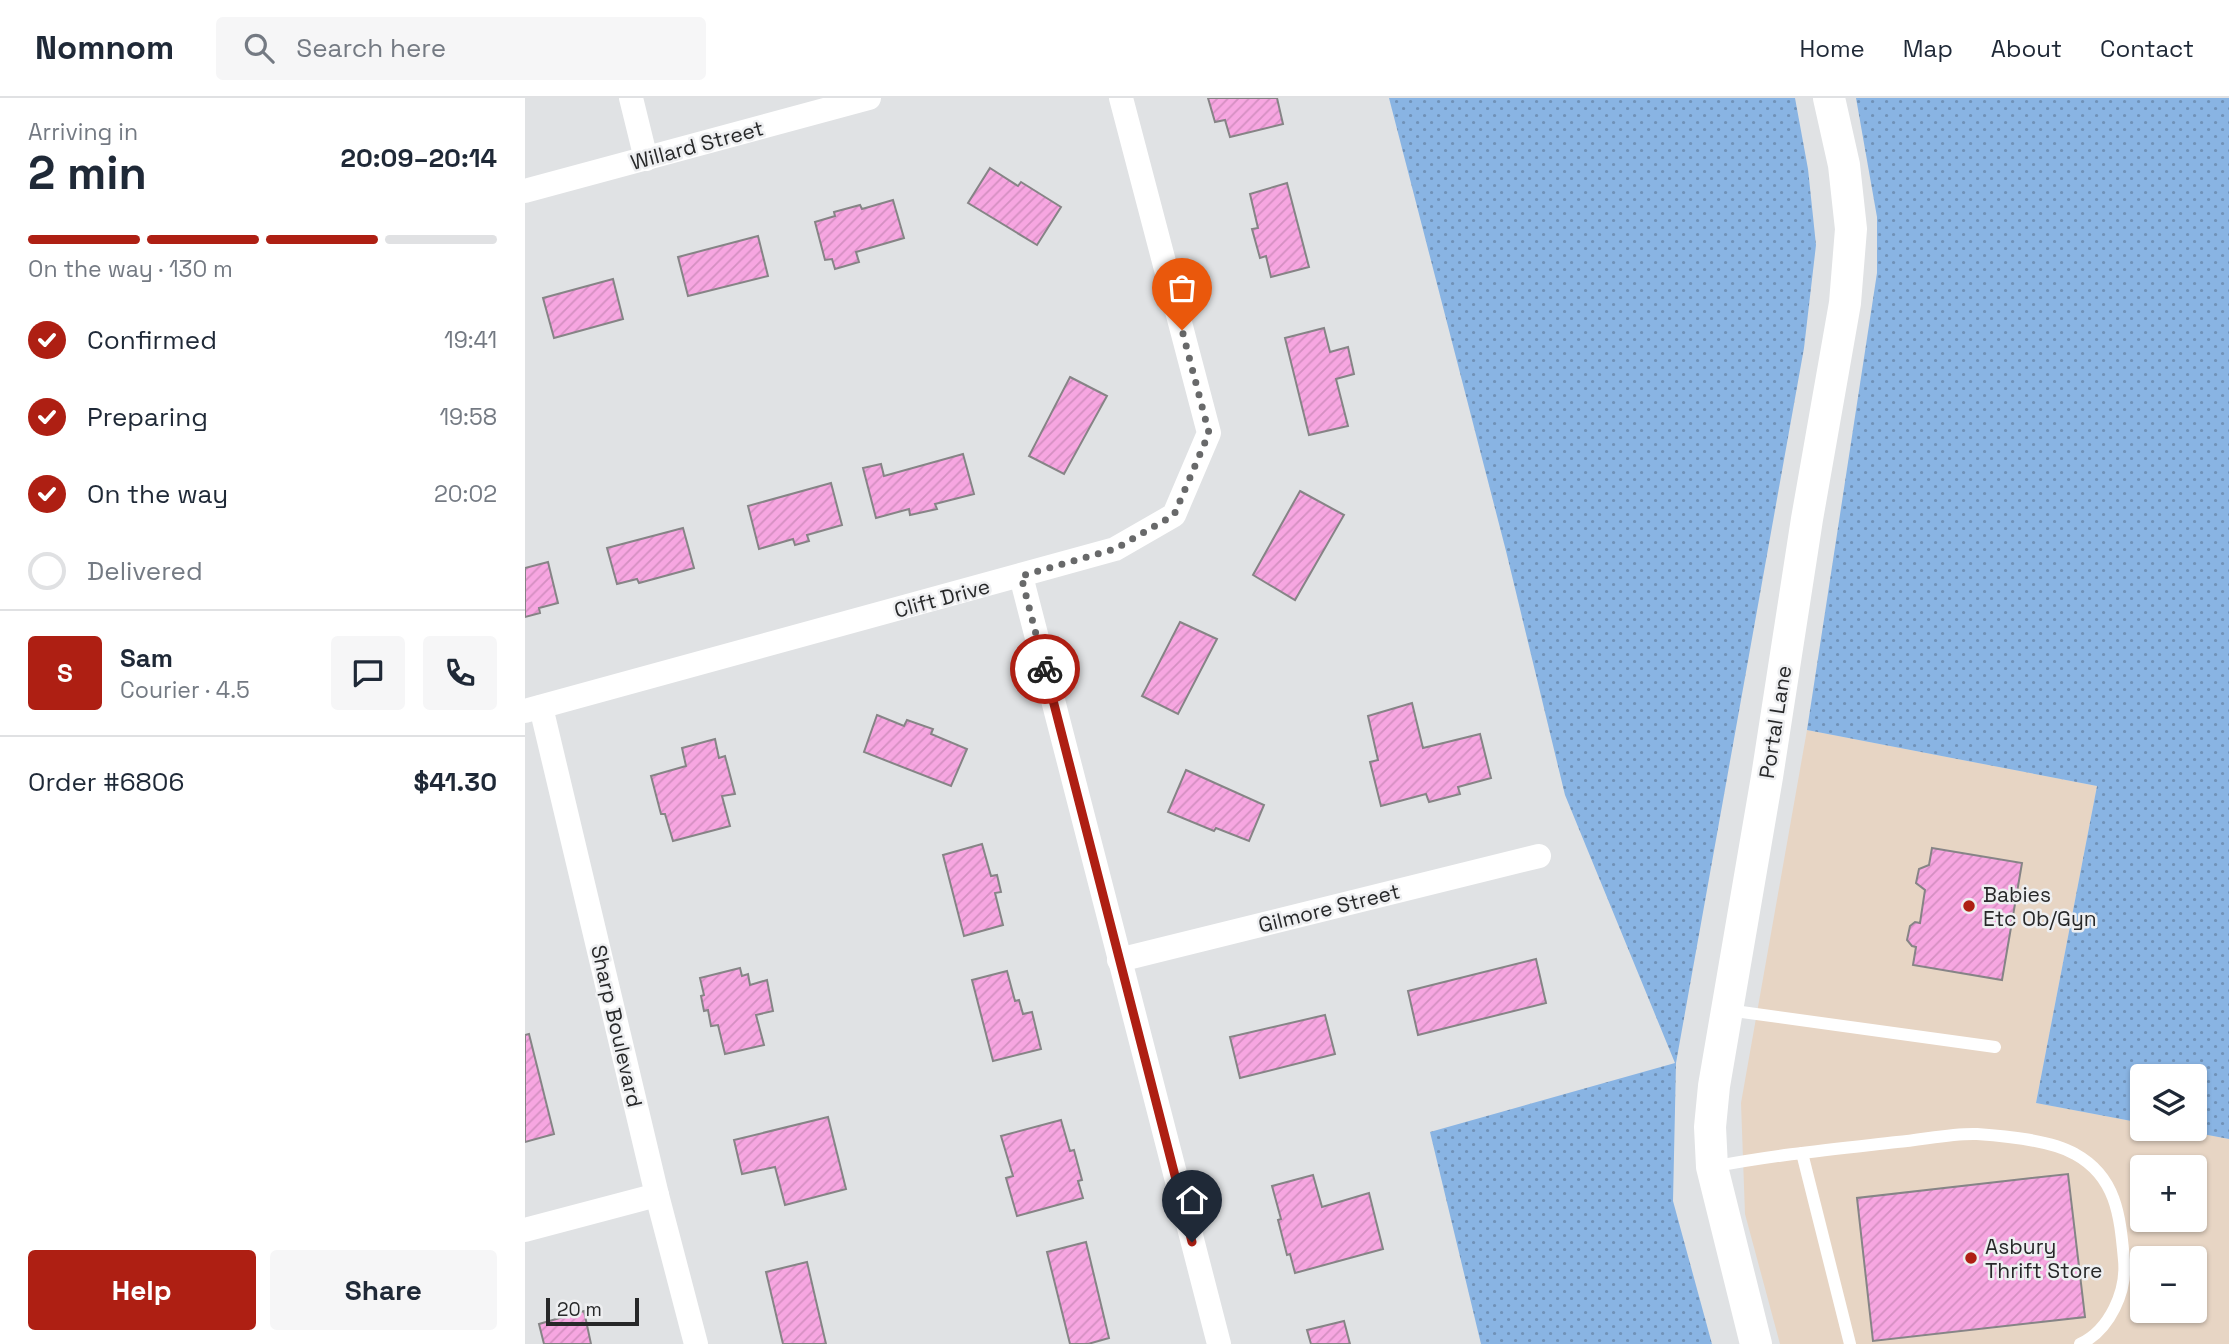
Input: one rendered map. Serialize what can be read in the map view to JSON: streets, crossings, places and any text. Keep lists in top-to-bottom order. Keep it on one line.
{"streets":{"street":["Willard Street","Clift Drive","Portal Lane","Gilmore Street","Sharp Boulevard"]},"crossings":[["Clift Drive","Sharp Boulevard"]],"places":["Babies Etc Ob/Gyn","Asbury Thrift Store"],"scale_bar":"20 m","page":{"header":"Nomnom","search":"Search here","nav":["Home","Map","About","Contact"],"heading":["2 min","Arriving in","20:09–20:14"],"panel":["Sam","Courier · 4.5","Order #6806","$41.30"],"bar":"On the way · 130 m","list":[["Confirmed","19:41"],["Preparing","19:58"],["On the way","20:02"],"Delivered"],"round":"S","map_buttons":["+","−"],"buttons":["Help","Share"],"scale":"20 m"}}
